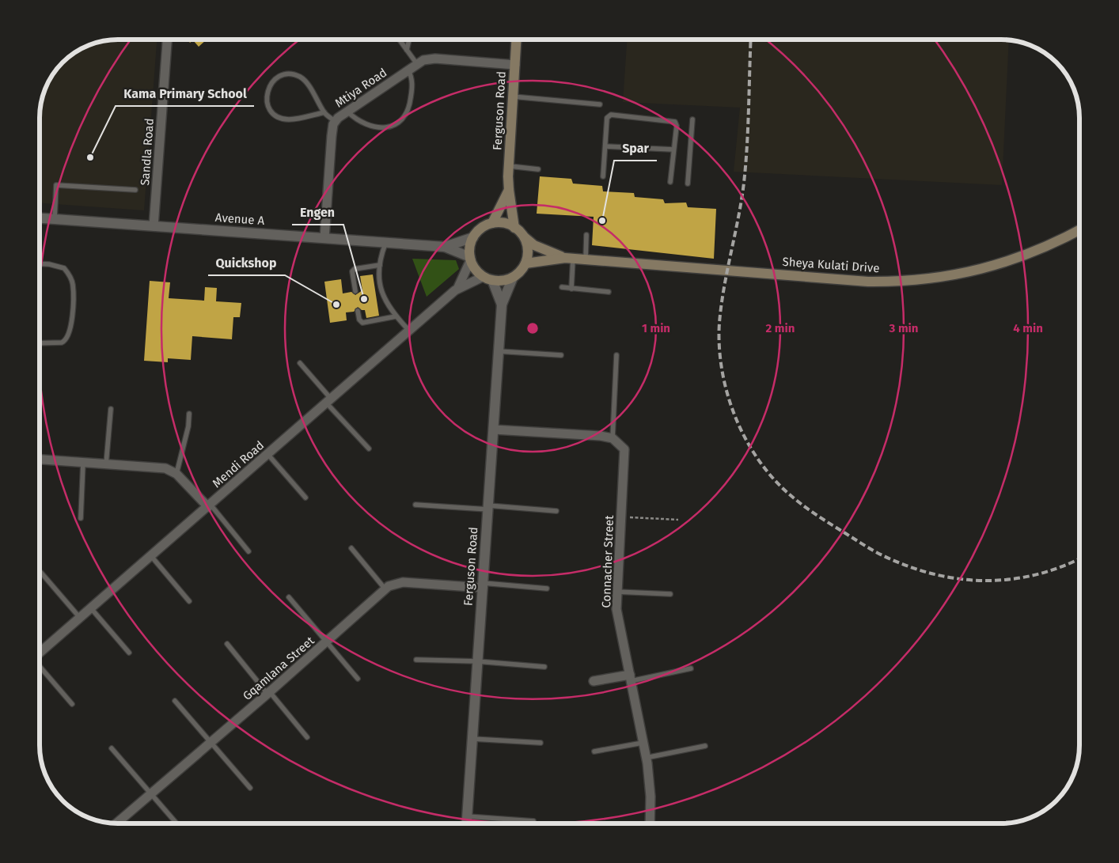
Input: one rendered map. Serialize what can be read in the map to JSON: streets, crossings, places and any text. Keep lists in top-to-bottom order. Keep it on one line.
{"streets":{"main road":["Ferguson Road","Sheya Kulati Drive"],"street":["Mtiya Road","Sandla Road","Avenue A","Mendi Road","Connacher Street","Gqamlana Street"]},"crossings":[["Mtiya Road","Ferguson Road"],["Mtiya Road","Avenue A"],["Ferguson Road","Sheya Kulati Drive"],["Ferguson Road","Mendi Road"],["Ferguson Road","Gqamlana Street"],["Sandla Road","Avenue A"],["Sheya Kulati Drive","Mendi Road"]],"places":["Kama Primary School","Spar","Engen","Quickshop"],"rings":["1 min","2 min","3 min","4 min"]}
